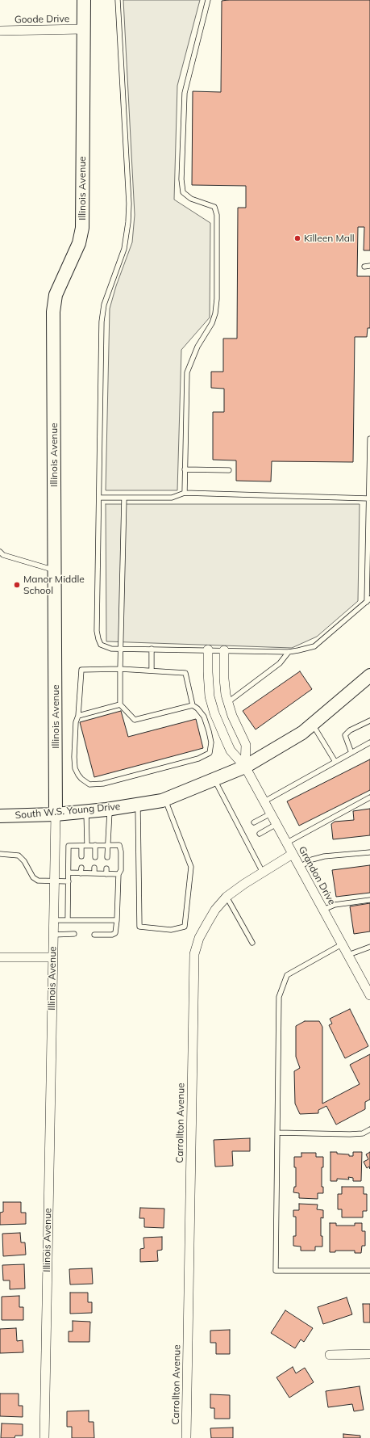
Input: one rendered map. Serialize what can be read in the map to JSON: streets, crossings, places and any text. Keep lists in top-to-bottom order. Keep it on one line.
{"streets":{"street":["Goode Drive","Illinois Avenue","South W.S. Young Drive","Grandon Drive","Carrollton Avenue"]},"crossings":[["Goode Drive","Illinois Avenue"],["Illinois Avenue","South W.S. Young Drive"],["South W.S. Young Drive","Grandon Drive"],["Grandon Drive","Carrollton Avenue"]],"places":["Killeen Mall","Manor Middle School"]}
